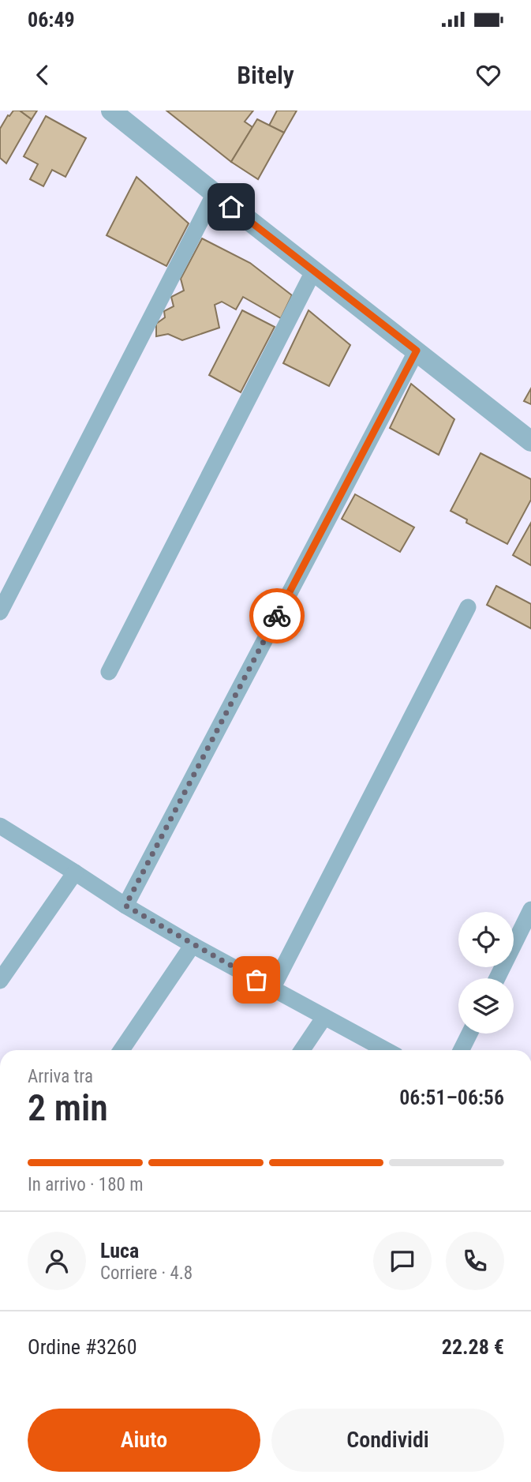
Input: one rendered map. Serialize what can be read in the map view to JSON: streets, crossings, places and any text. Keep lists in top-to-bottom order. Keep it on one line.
{"page":{"status":"06:49","header":"Bitely","heading":["2 min","Arriva tra","06:51–06:56"],"panel":["Luca","Corriere · 4.8","Ordine #3260","22.28 €"],"bar":"In arrivo · 180 m","buttons":["Aiuto","Condividi"]}}
